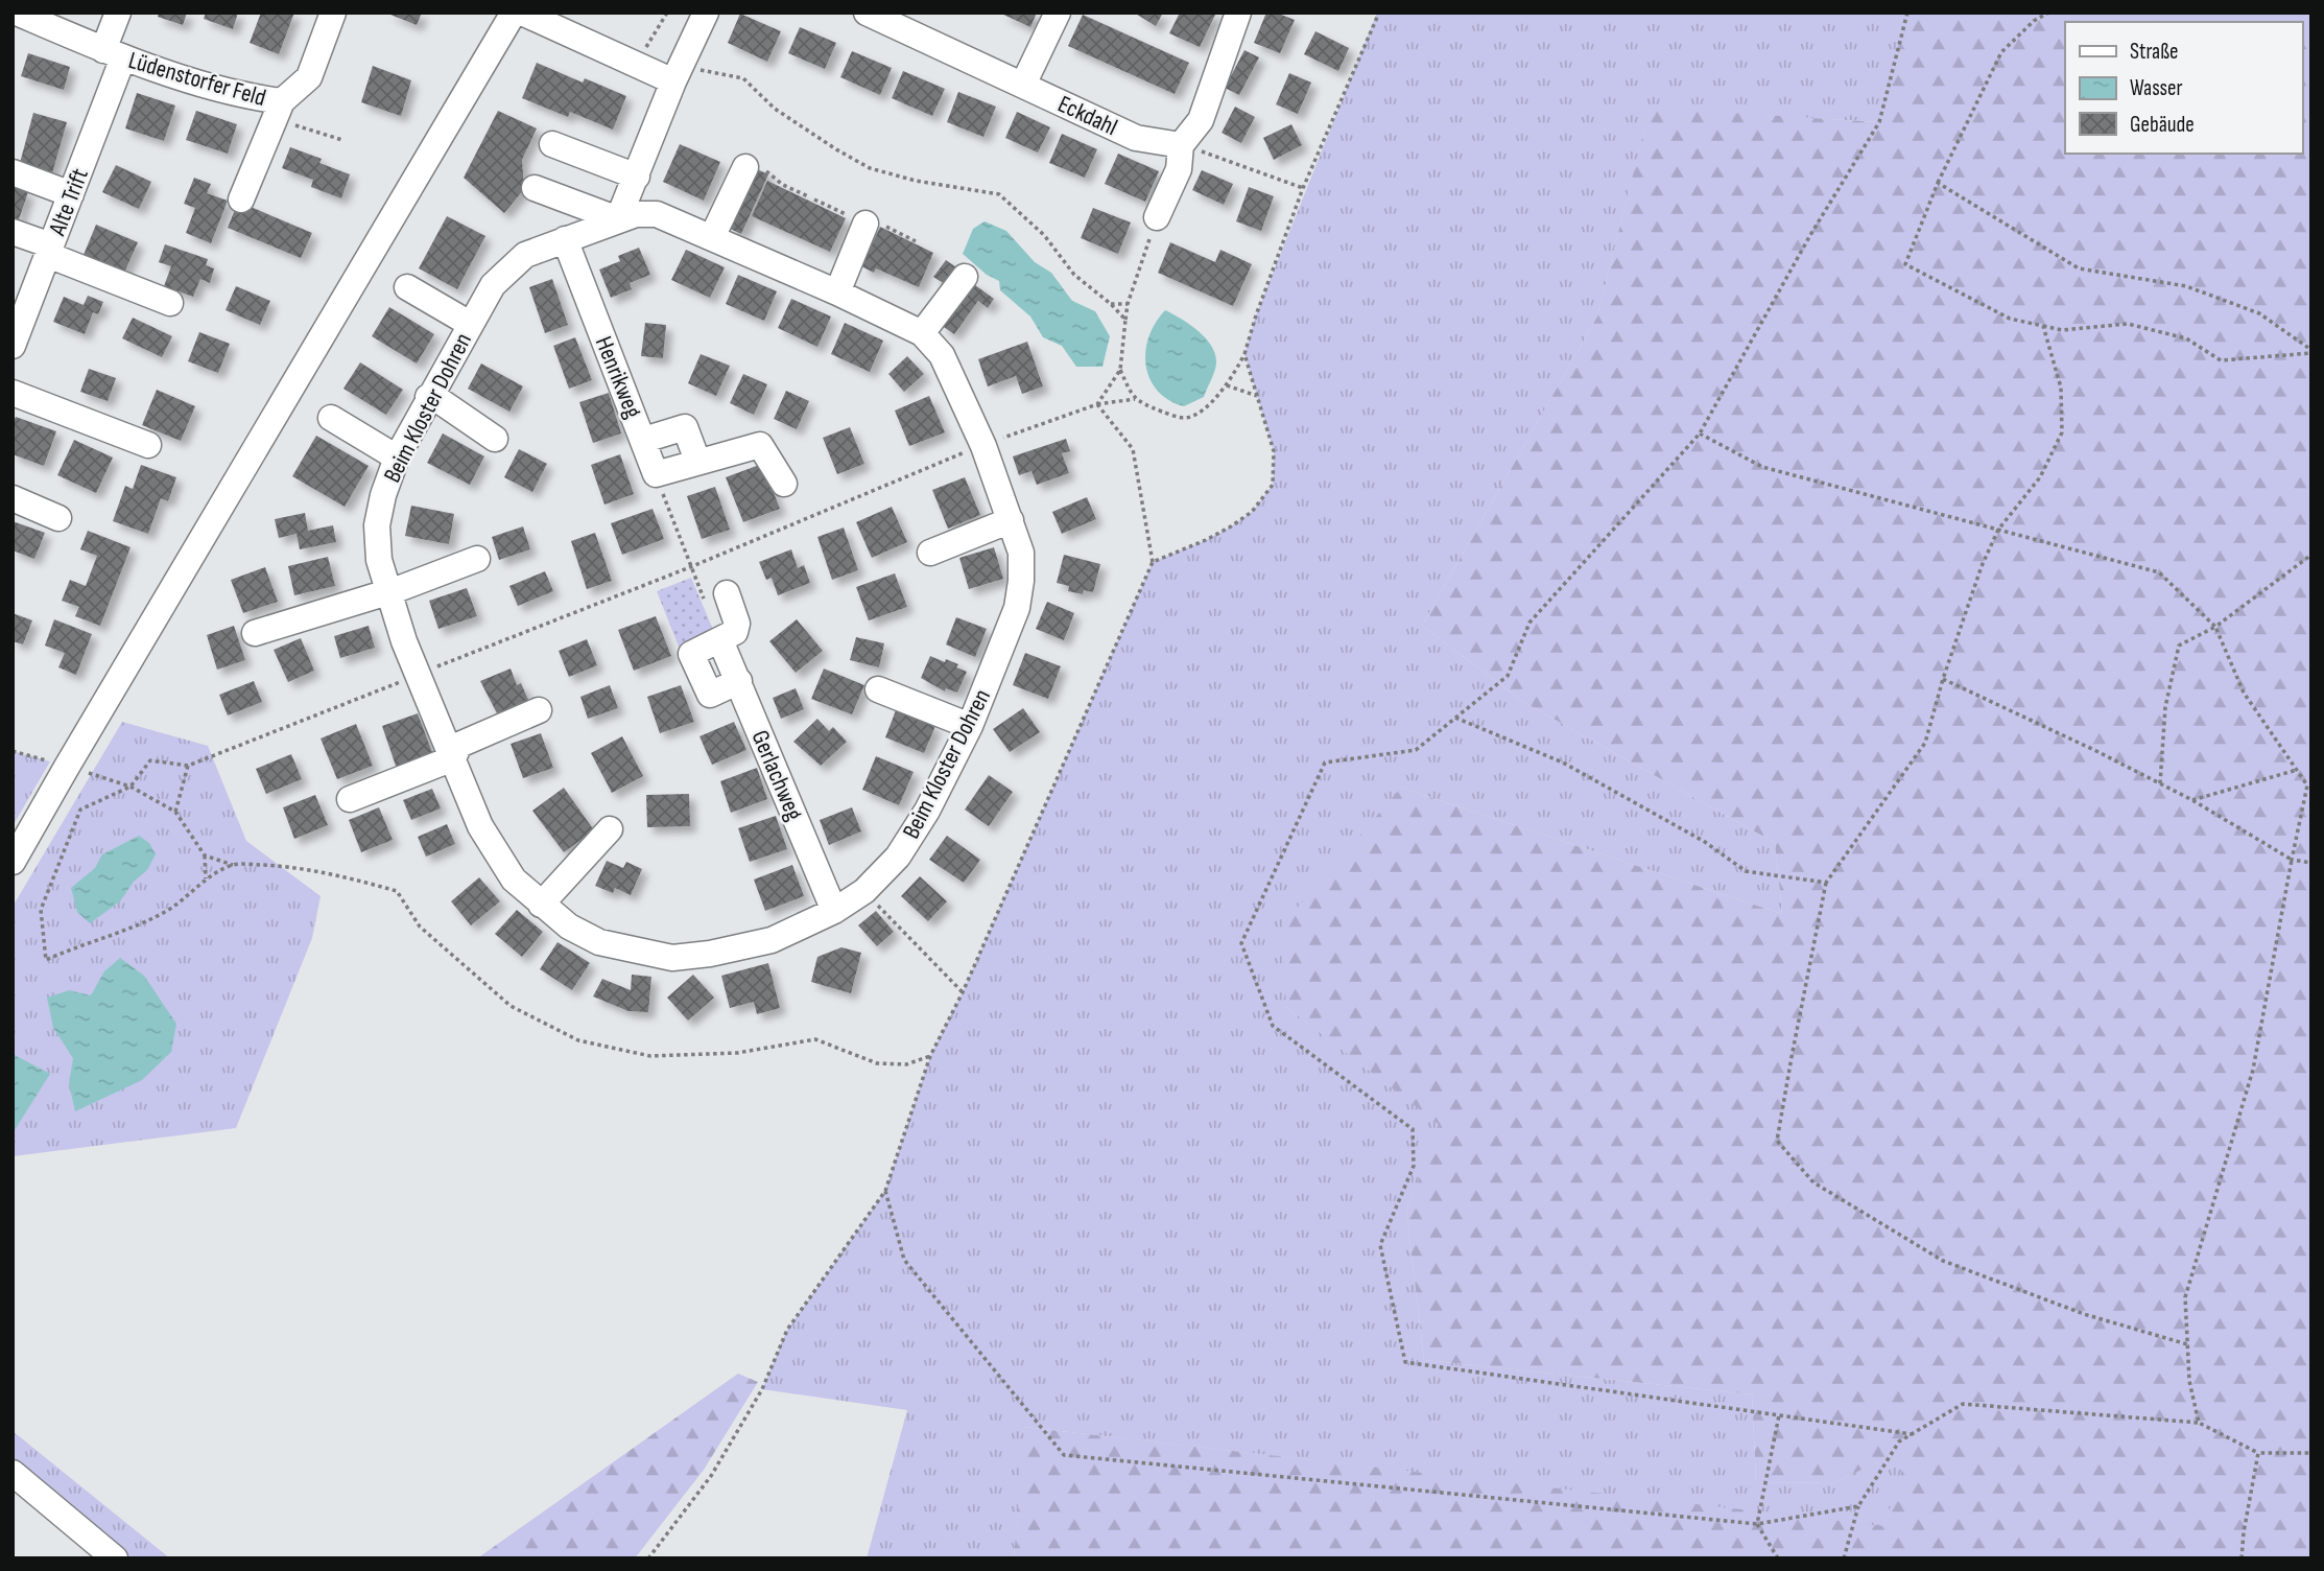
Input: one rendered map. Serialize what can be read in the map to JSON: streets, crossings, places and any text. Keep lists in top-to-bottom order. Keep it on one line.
{"streets":{"street":["Lüdenstorfer Feld","Eckdahl","Alte Trift","Henrikweg","Beim Kloster Dohren","Gerlachweg"]},"crossings":[["Lüdenstorfer Feld","Alte Trift"],["Henrikweg","Beim Kloster Dohren"],["Beim Kloster Dohren","Gerlachweg"]],"legend":["Straße","Wasser","Gebäude"]}
